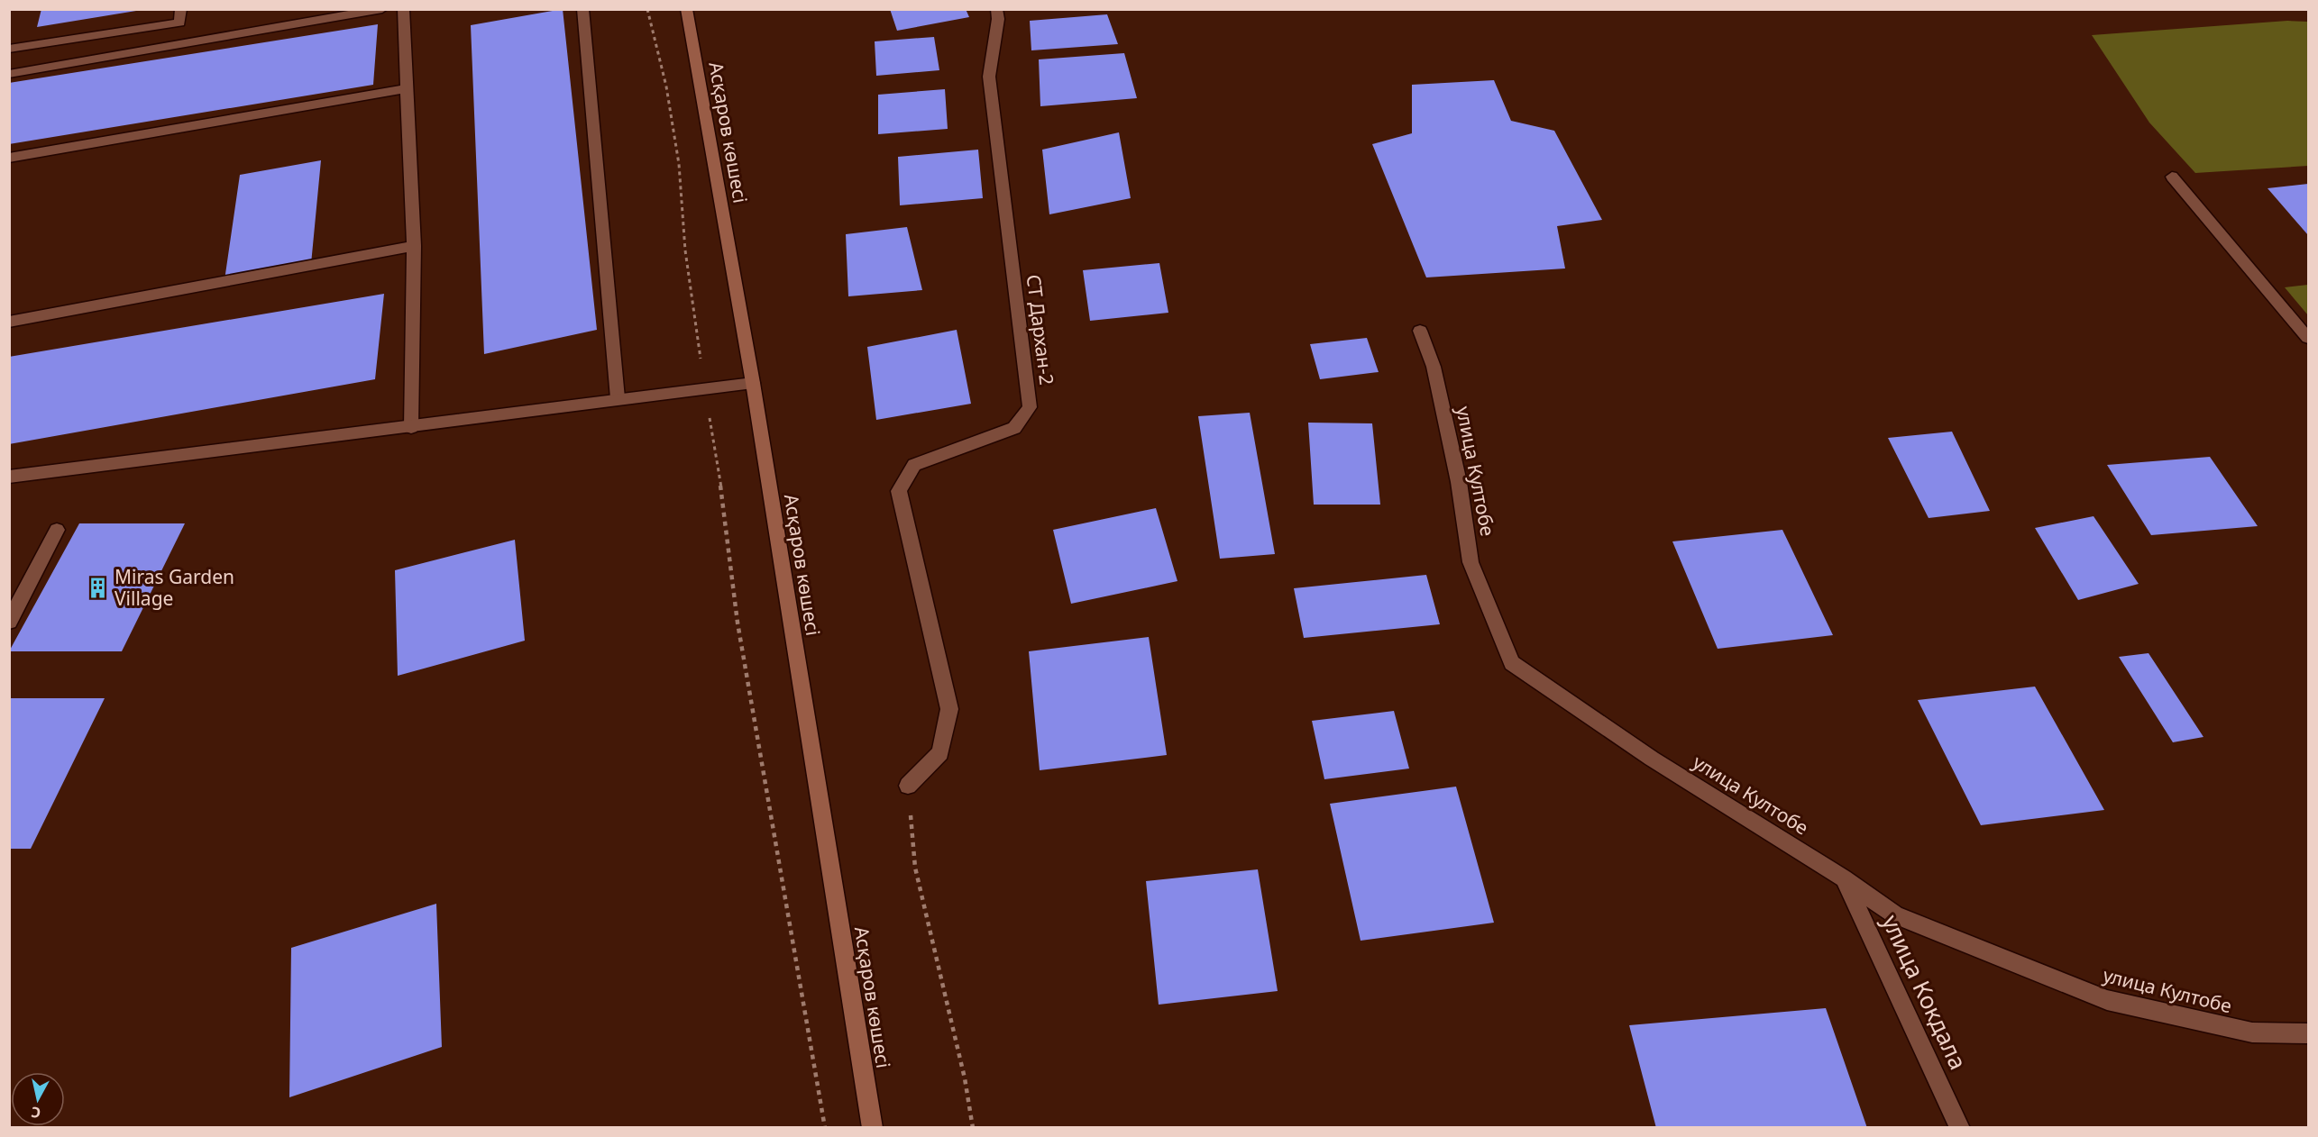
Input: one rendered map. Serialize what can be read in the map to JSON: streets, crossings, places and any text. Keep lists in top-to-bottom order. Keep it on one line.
{"streets":{"street":["Асқаров көшесі","СТ Дархан-2","улица Култобе","улица Кокдала"]},"crossings":[["улица Култобе","улица Кокдала"]],"places":{"building":["Miras Garden Village"]},"north":"bottom"}
